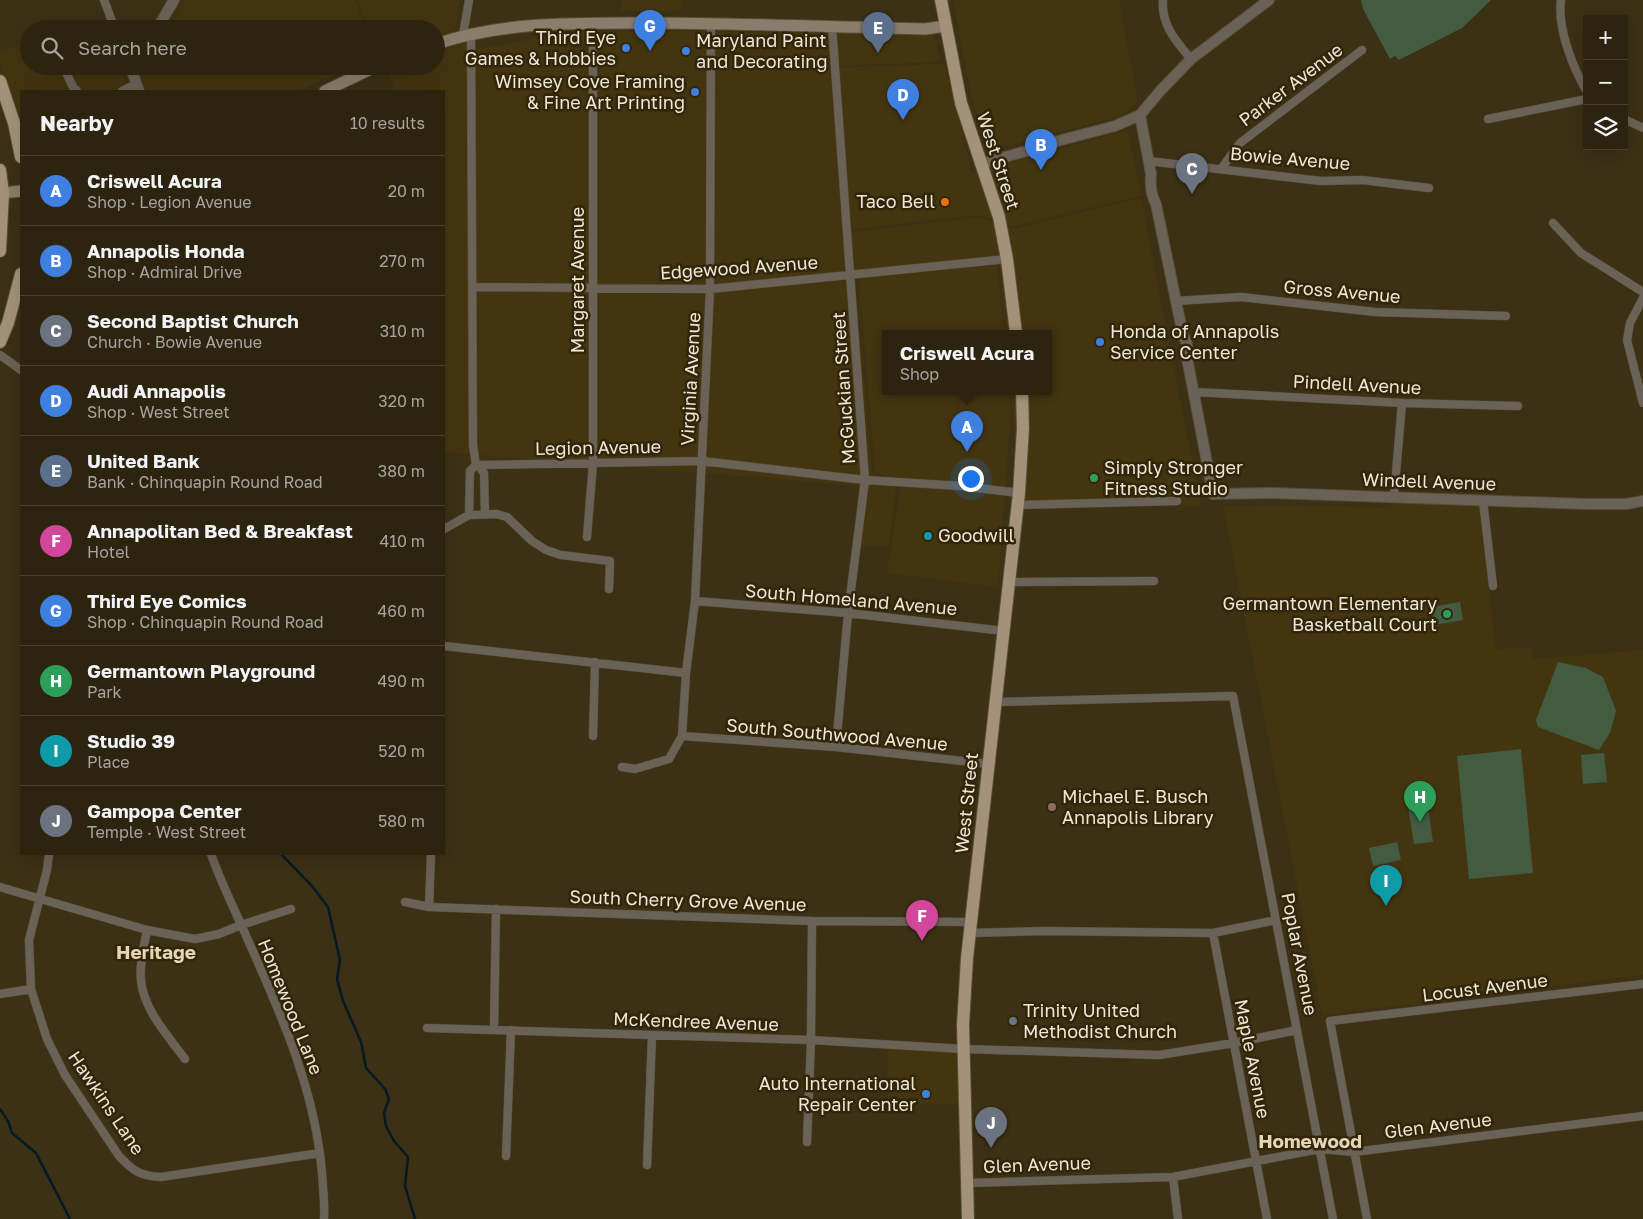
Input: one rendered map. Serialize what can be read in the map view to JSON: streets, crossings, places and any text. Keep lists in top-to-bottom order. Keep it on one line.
{"streets":{"main road":["West Street"],"street":["Parker Avenue","Bowie Avenue","Edgewood Avenue","Margaret Avenue","Gross Avenue","Virginia Avenue","Pindell Avenue","McGuckian Street","Legion Avenue","Windell Avenue","South Homeland Avenue","South Southwood Avenue","South Cherry Grove Avenue","Poplar Avenue","Locust Avenue","Homewood Lane","McKendree Avenue","Maple Avenue","Hawkins Lane","Glen Avenue"]},"crossings":[["Parker Avenue","Bowie Avenue"],["West Street","Edgewood Avenue"],["West Street","Legion Avenue"],["West Street","South Homeland Avenue"],["West Street","South Southwood Avenue"],["West Street","South Cherry Grove Avenue"],["West Street","Poplar Avenue"],["West Street","McKendree Avenue"],["West Street","Glen Avenue"],["Edgewood Avenue","Margaret Avenue"],["Edgewood Avenue","Virginia Avenue"],["Edgewood Avenue","McGuckian Street"],["Margaret Avenue","Legion Avenue"],["Virginia Avenue","Legion Avenue"],["Virginia Avenue","South Homeland Avenue"],["Virginia Avenue","South Southwood Avenue"],["Pindell Avenue","Windell Avenue"],["McGuckian Street","Legion Avenue"],["McGuckian Street","South Homeland Avenue"],["McGuckian Street","South Southwood Avenue"],["South Cherry Grove Avenue","Poplar Avenue"],["South Cherry Grove Avenue","Maple Avenue"],["Poplar Avenue","Locust Avenue"],["Poplar Avenue","Glen Avenue"],["Homewood Lane","Hawkins Lane"],["Maple Avenue","Glen Avenue"]],"districts":["Heritage","Homewood"],"places":["Third Eye Games & Hobbies","Maryland Paint and Decorating","Wimsey Cove Framing & Fine Art Printing","Taco Bell","Honda of Annapolis Service Center","Simply Stronger Fitness Studio","Goodwill","Germantown Elementary Basketball Court","Michael E. Busch Annapolis Library","Trinity United Methodist Church","Auto International Repair Center"],"page":{"pins":["G","E","D","B","C","A","H","I","F","J"],"map_buttons":["+","−"],"search":"Search here","heading":["Nearby","10 results"],"list":[{"mark":"A","name":"Criswell Acura","note":"Shop · Legion Avenue","value":"20 m"},{"mark":"B","name":"Annapolis Honda","note":"Shop · Admiral Drive","value":"270 m"},{"mark":"C","name":"Second Baptist Church","note":"Church · Bowie Avenue","value":"310 m"},{"mark":"D","name":"Audi Annapolis","note":"Shop · West Street","value":"320 m"},{"mark":"E","name":"United Bank","note":"Bank · Chinquapin Round Road","value":"380 m"},{"mark":"F","name":"Annapolitan Bed & Breakfast","note":"Hotel","value":"410 m"},{"mark":"G","name":"Third Eye Comics","note":"Shop · Chinquapin Round Road","value":"460 m"},{"mark":"H","name":"Germantown Playground","note":"Park","value":"490 m"},{"mark":"I","name":"Studio 39","note":"Place","value":"520 m"},{"mark":"J","name":"Gampopa Center","note":"Temple · West Street","value":"580 m"}],"popup":["Criswell Acura","Shop"]}}
